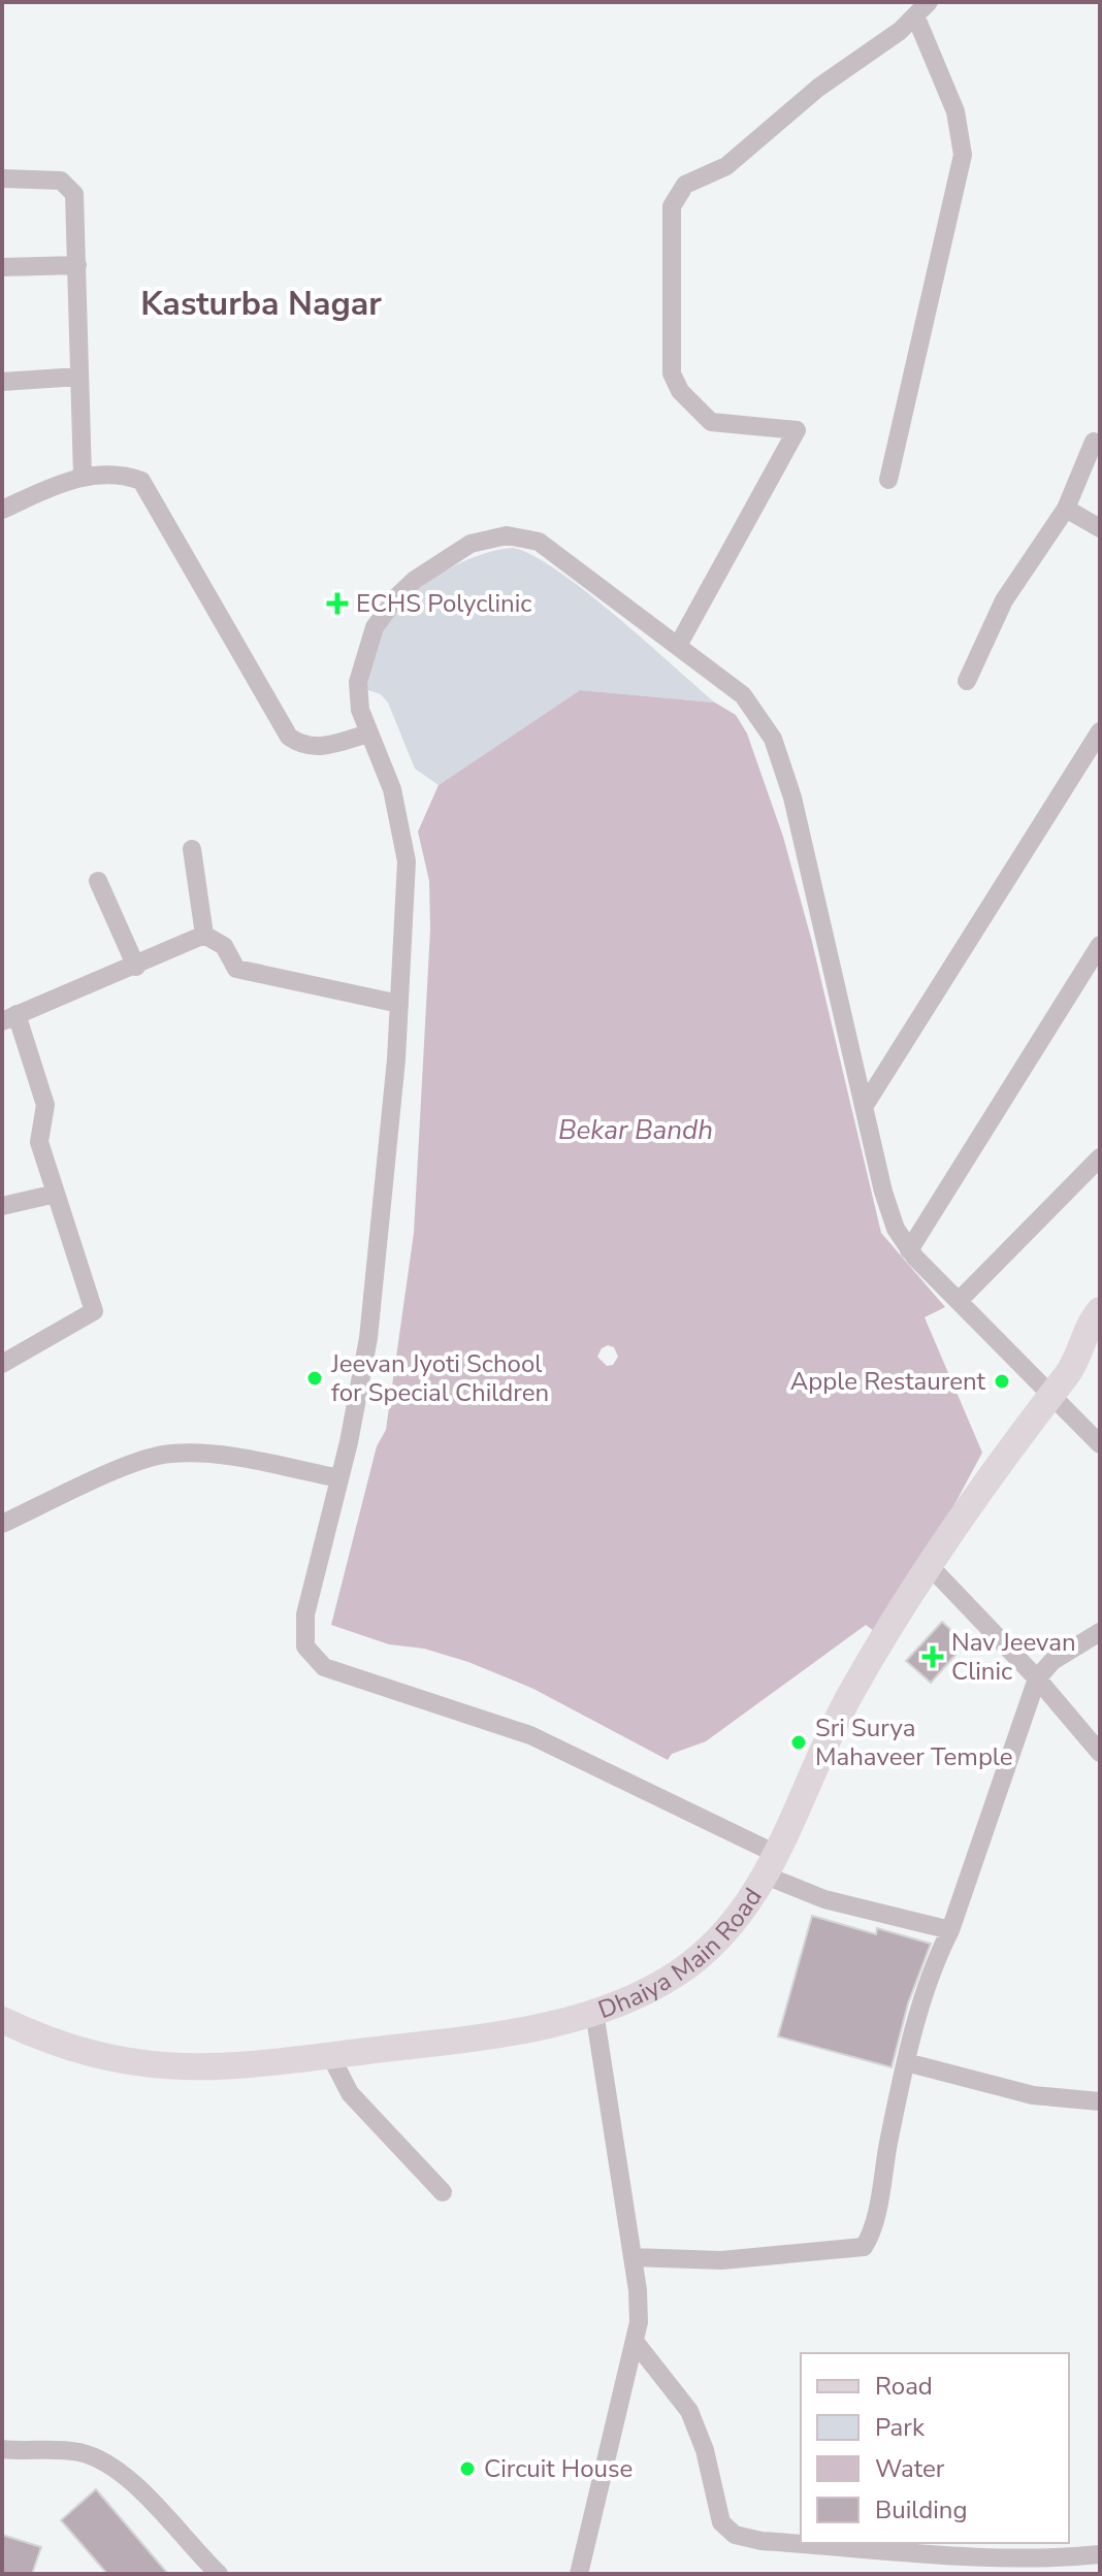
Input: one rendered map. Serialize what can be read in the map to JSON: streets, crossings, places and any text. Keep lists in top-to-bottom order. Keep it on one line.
{"streets":{"main road":["Dhaiya Main Road"]},"districts":["Kasturba Nagar"],"water":["Bekar Bandh"],"places":{"health":["ECHS Polyclinic","Nav Jeevan Clinic"],"other":["Jeevan Jyoti School for Special Children","Apple Restaurent","Sri Surya Mahaveer Temple","Circuit House"]},"legend":["Road","Park","Water","Building"]}
